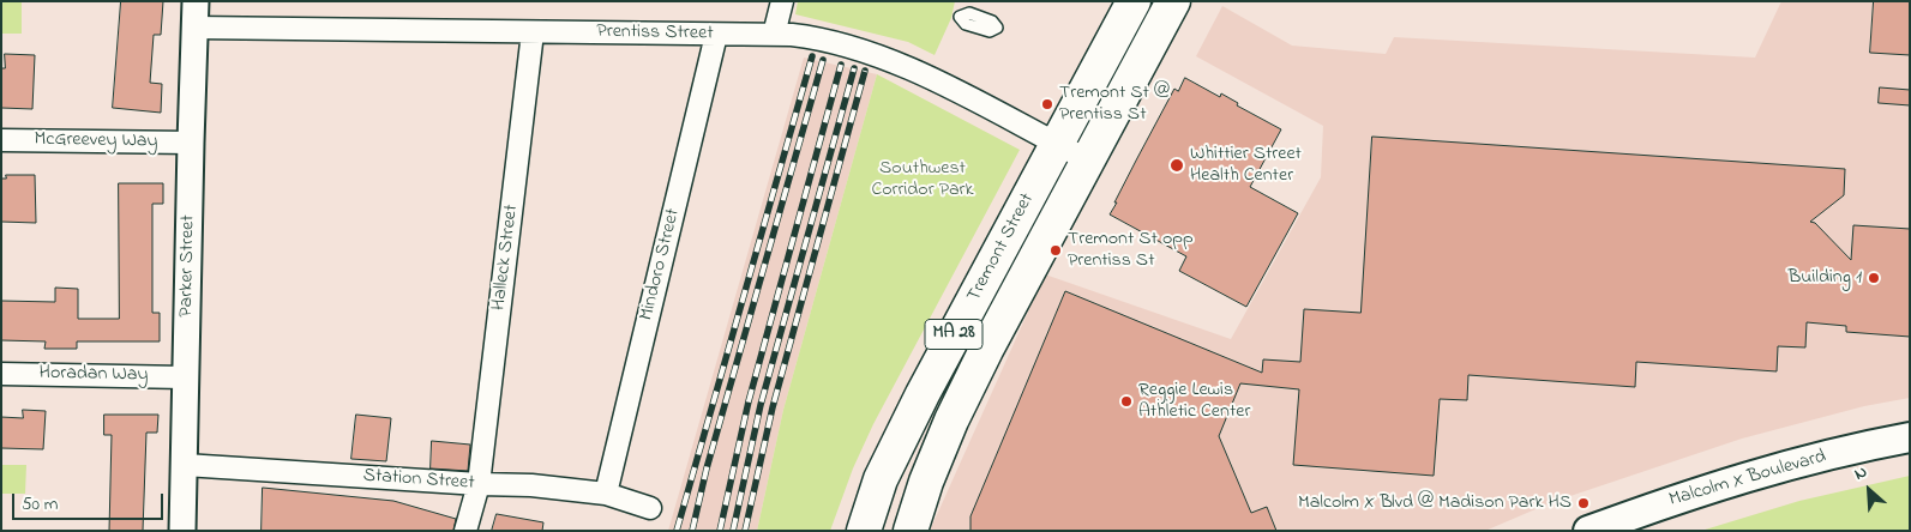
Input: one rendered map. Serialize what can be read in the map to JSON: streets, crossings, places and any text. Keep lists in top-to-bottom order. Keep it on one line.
{"streets":{"main road":["Tremont Street","MA 28","Malcolm X Boulevard"],"street":["Prentiss Street","McGreevey Way","Halleck Street","Mindoro Street","Parker Street","Horadan Way","Station Street"]},"crossings":[["Prentiss Street","Tremont Street"],["Prentiss Street","Halleck Street"],["Prentiss Street","Mindoro Street"],["Prentiss Street","Parker Street"],["McGreevey Way","Parker Street"],["Halleck Street","Station Street"],["Mindoro Street","Station Street"],["Parker Street","Horadan Way"],["Parker Street","Station Street"]],"parks":["Southwest Corridor Park"],"places":["Tremont St @ Prentiss St","Whittier Street Health Center","Tremont St opp Prentiss St","Building 1","Reggie Lewis Athletic Center","Malcolm X Blvd @ Madison Park HS"],"scale_bar":"50 m","north":"top left"}
